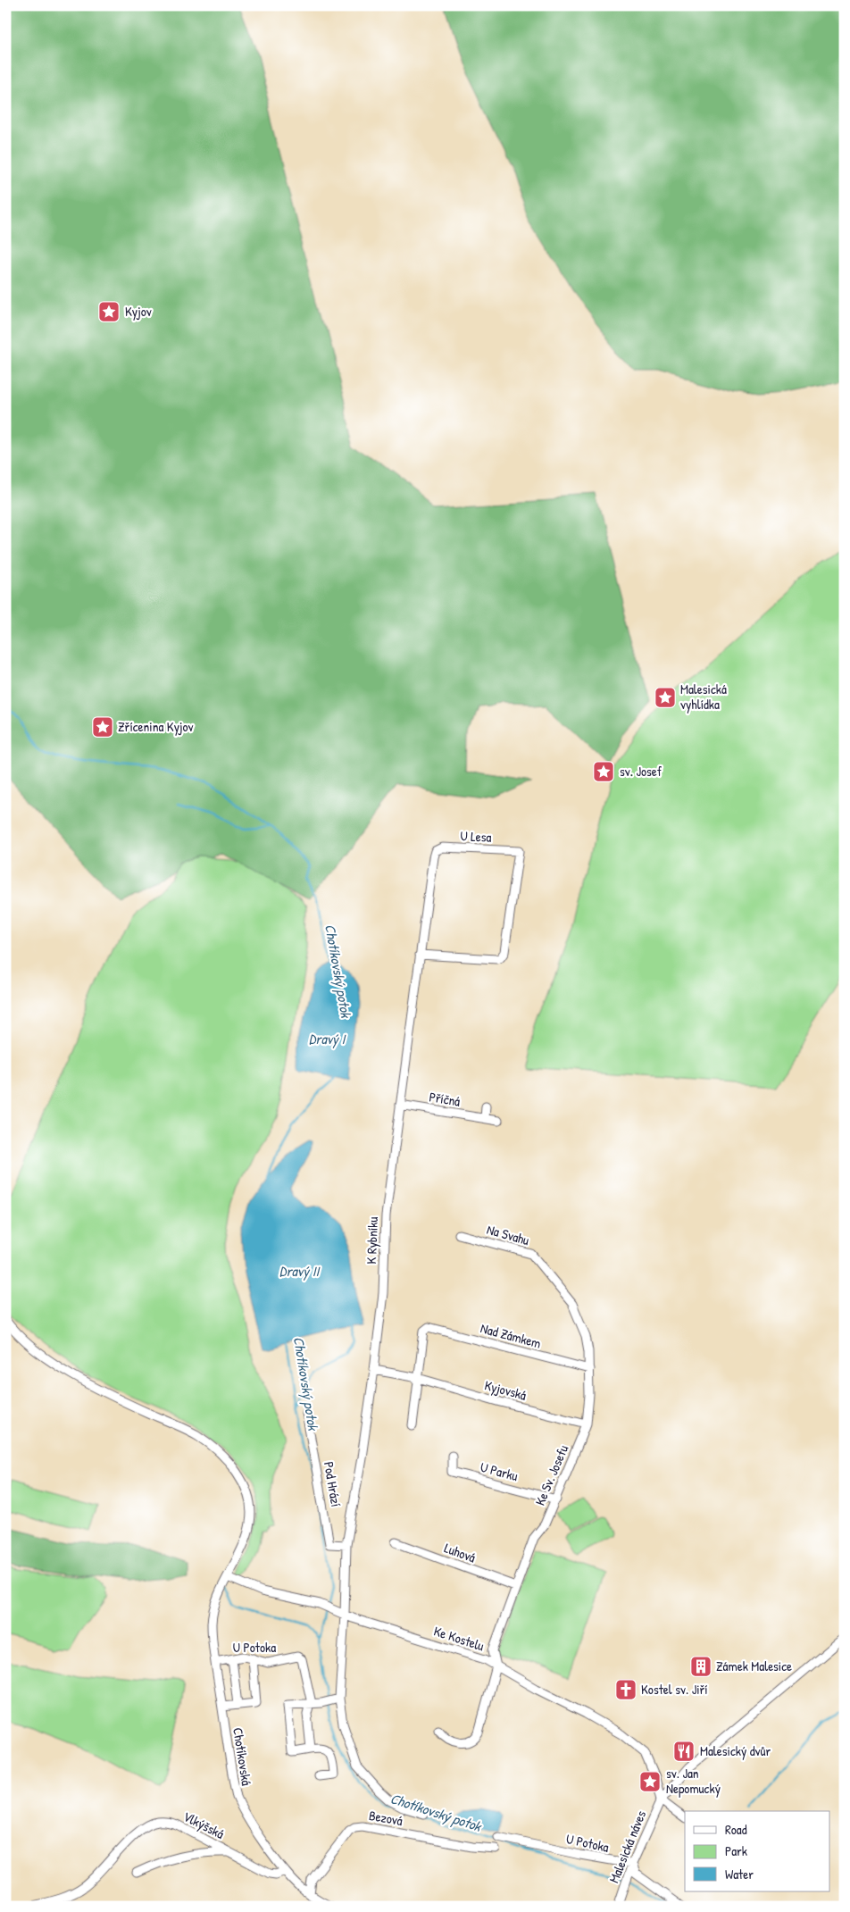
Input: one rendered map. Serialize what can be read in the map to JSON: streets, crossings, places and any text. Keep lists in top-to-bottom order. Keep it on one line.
{"streets":{"street":["U Lesa","Příčná","Na Svahu","K Rybníku","Nad Zámkem","Kyjovská","U Parku","Ke Sv. Josefu","Pod Hrází","Luhová","Ke Kostelu","U Potoka","Chotíkovská","Bezová","Vlkýšská","Malesická náves"]},"crossings":[["U Lesa","K Rybníku"],["Příčná","K Rybníku"],["Na Svahu","Ke Sv. Josefu"],["K Rybníku","Kyjovská"],["K Rybníku","Pod Hrází"],["K Rybníku","Ke Kostelu"],["Nad Zámkem","Kyjovská"],["Nad Zámkem","Ke Sv. Josefu"],["Kyjovská","Ke Sv. Josefu"],["U Parku","Ke Sv. Josefu"],["Ke Sv. Josefu","Luhová"],["Ke Sv. Josefu","Ke Kostelu"],["Ke Kostelu","Chotíkovská"],["Ke Kostelu","Malesická náves"],["U Potoka","Chotíkovská"],["U Potoka","Malesická náves"],["Chotíkovská","Bezová"],["Chotíkovská","Vlkýšská"]],"water":["Chotíkovský potok","Dravý I","Dravý II"],"places":{"place":["Kyjov","Malesická vyhlídka","Zřícenina Kyjov","sv. Josef","sv. Jan Nepomucký"],"building":["Zámek Malesice"],"church":["Kostel sv. Jiří"],"restaurant":["Malesický dvůr"]},"legend":["Road","Park","Water"]}
